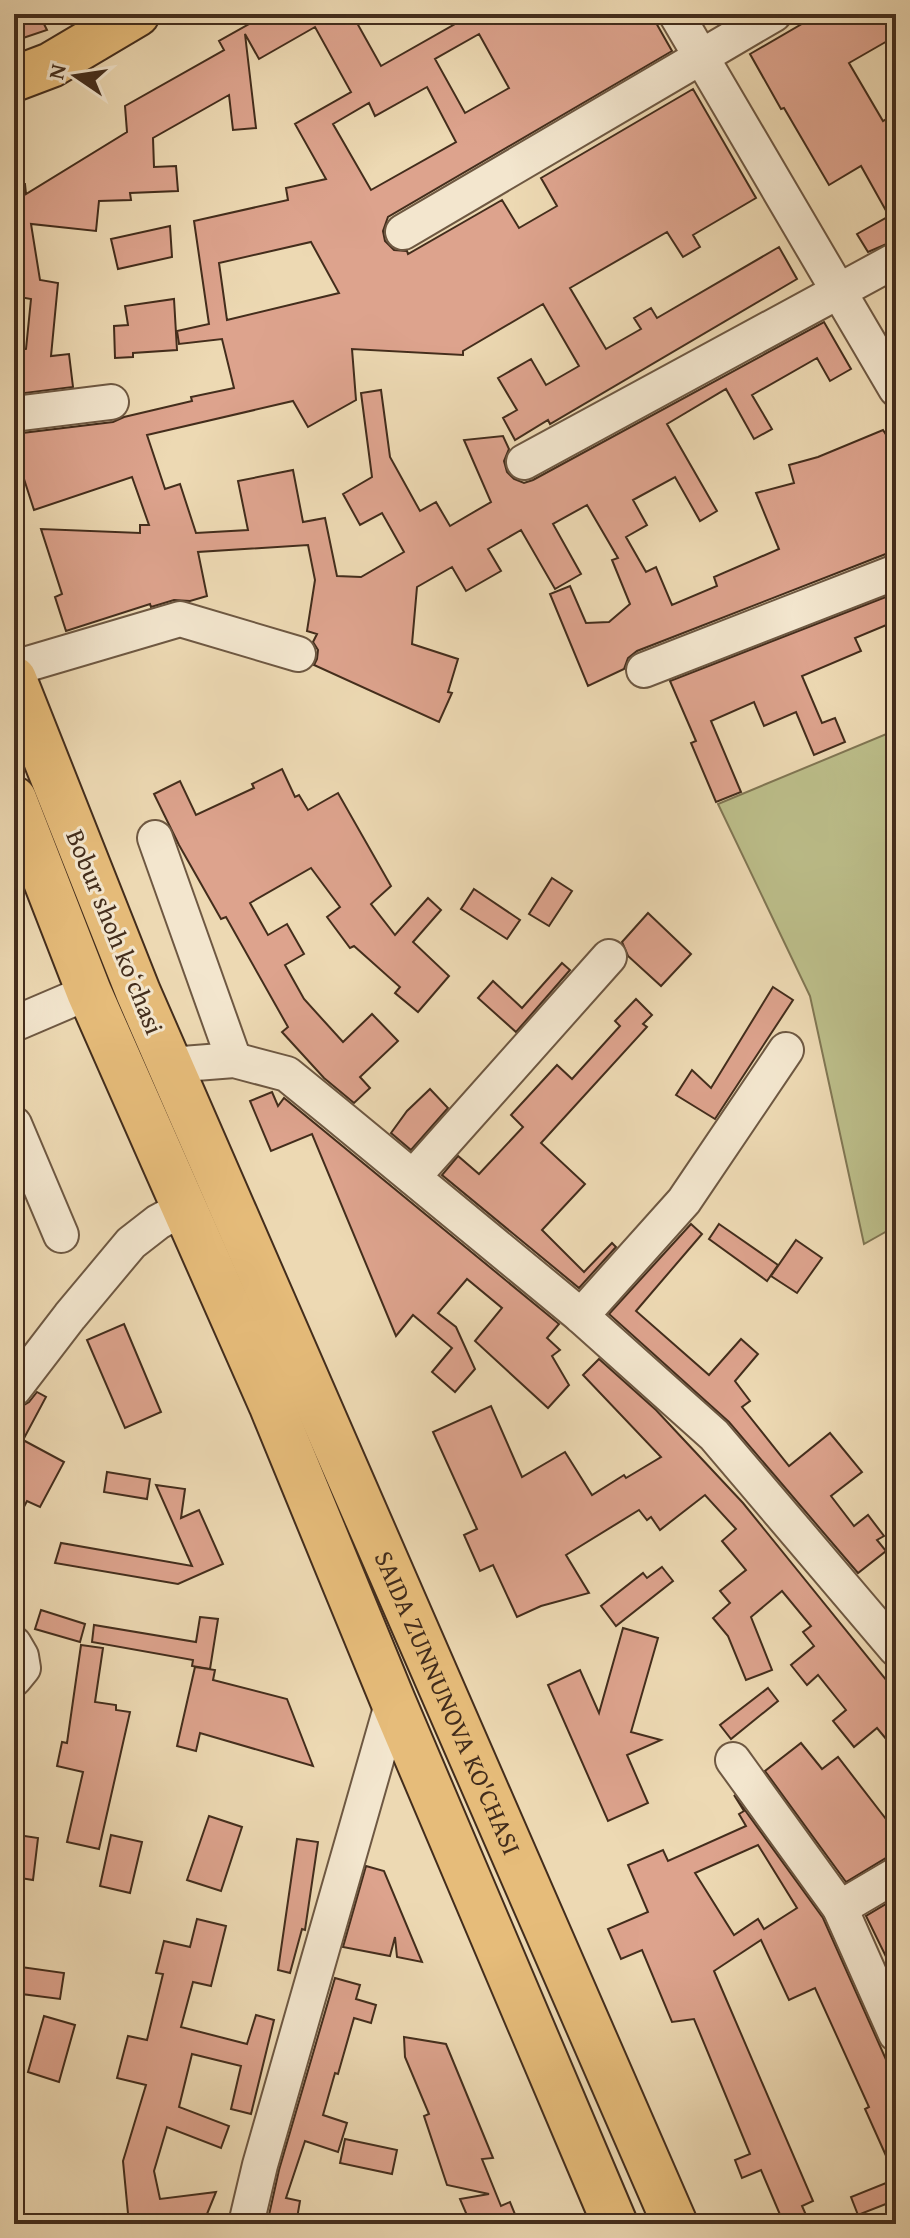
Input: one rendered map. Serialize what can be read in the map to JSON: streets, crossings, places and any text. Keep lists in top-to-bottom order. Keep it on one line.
{"streets":{"main road":["Bobur shoh koʻchasi","SAIDA ZUNNUNOVA KO'CHASI"]},"crossings":[["Bobur shoh koʻchasi","SAIDA ZUNNUNOVA KO'CHASI"]],"north":"left"}
